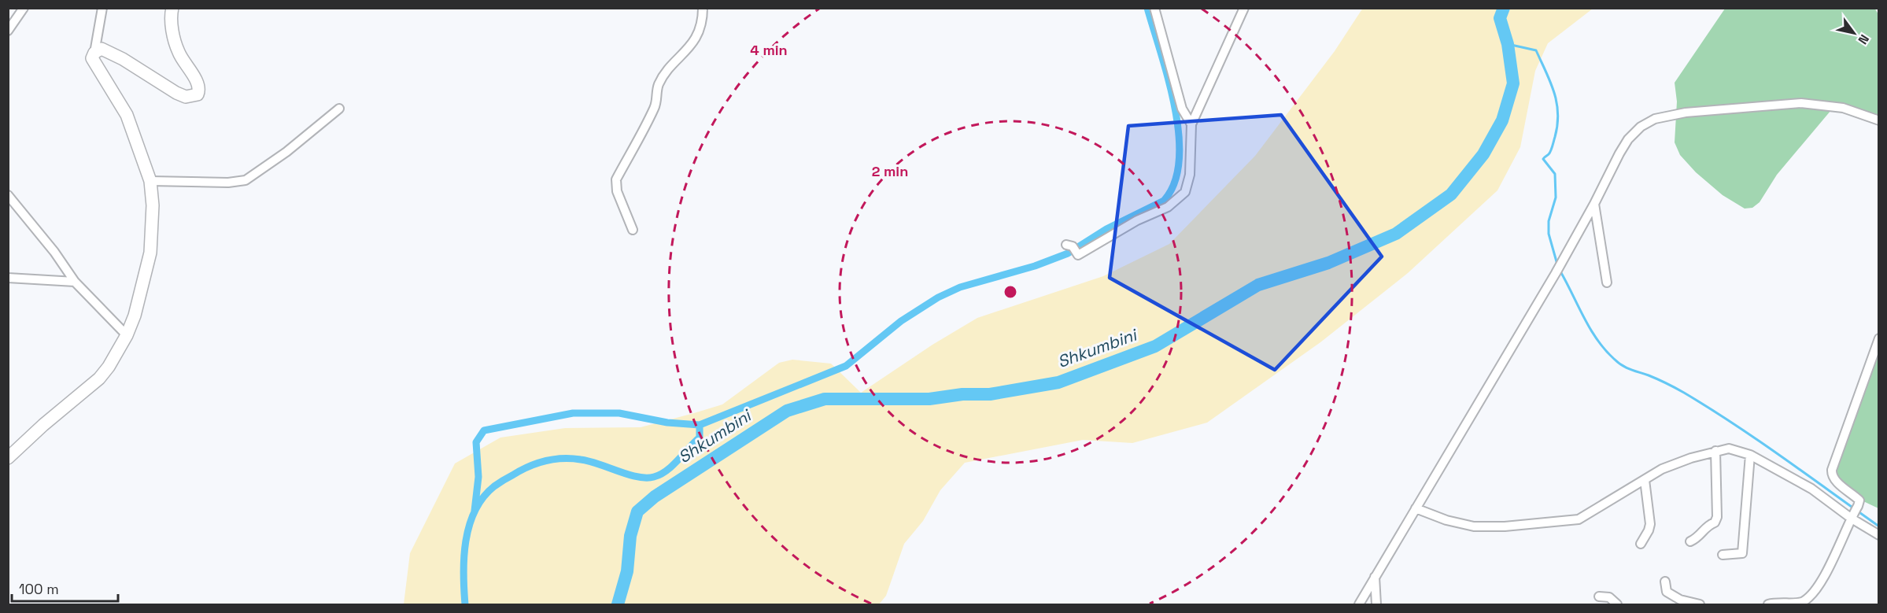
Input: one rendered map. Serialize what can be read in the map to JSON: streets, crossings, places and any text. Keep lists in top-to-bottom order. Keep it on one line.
{"water":["Shkumbini"],"scale_bar":"100 m","north":"bottom right","rings":["4 min","2 min"]}
